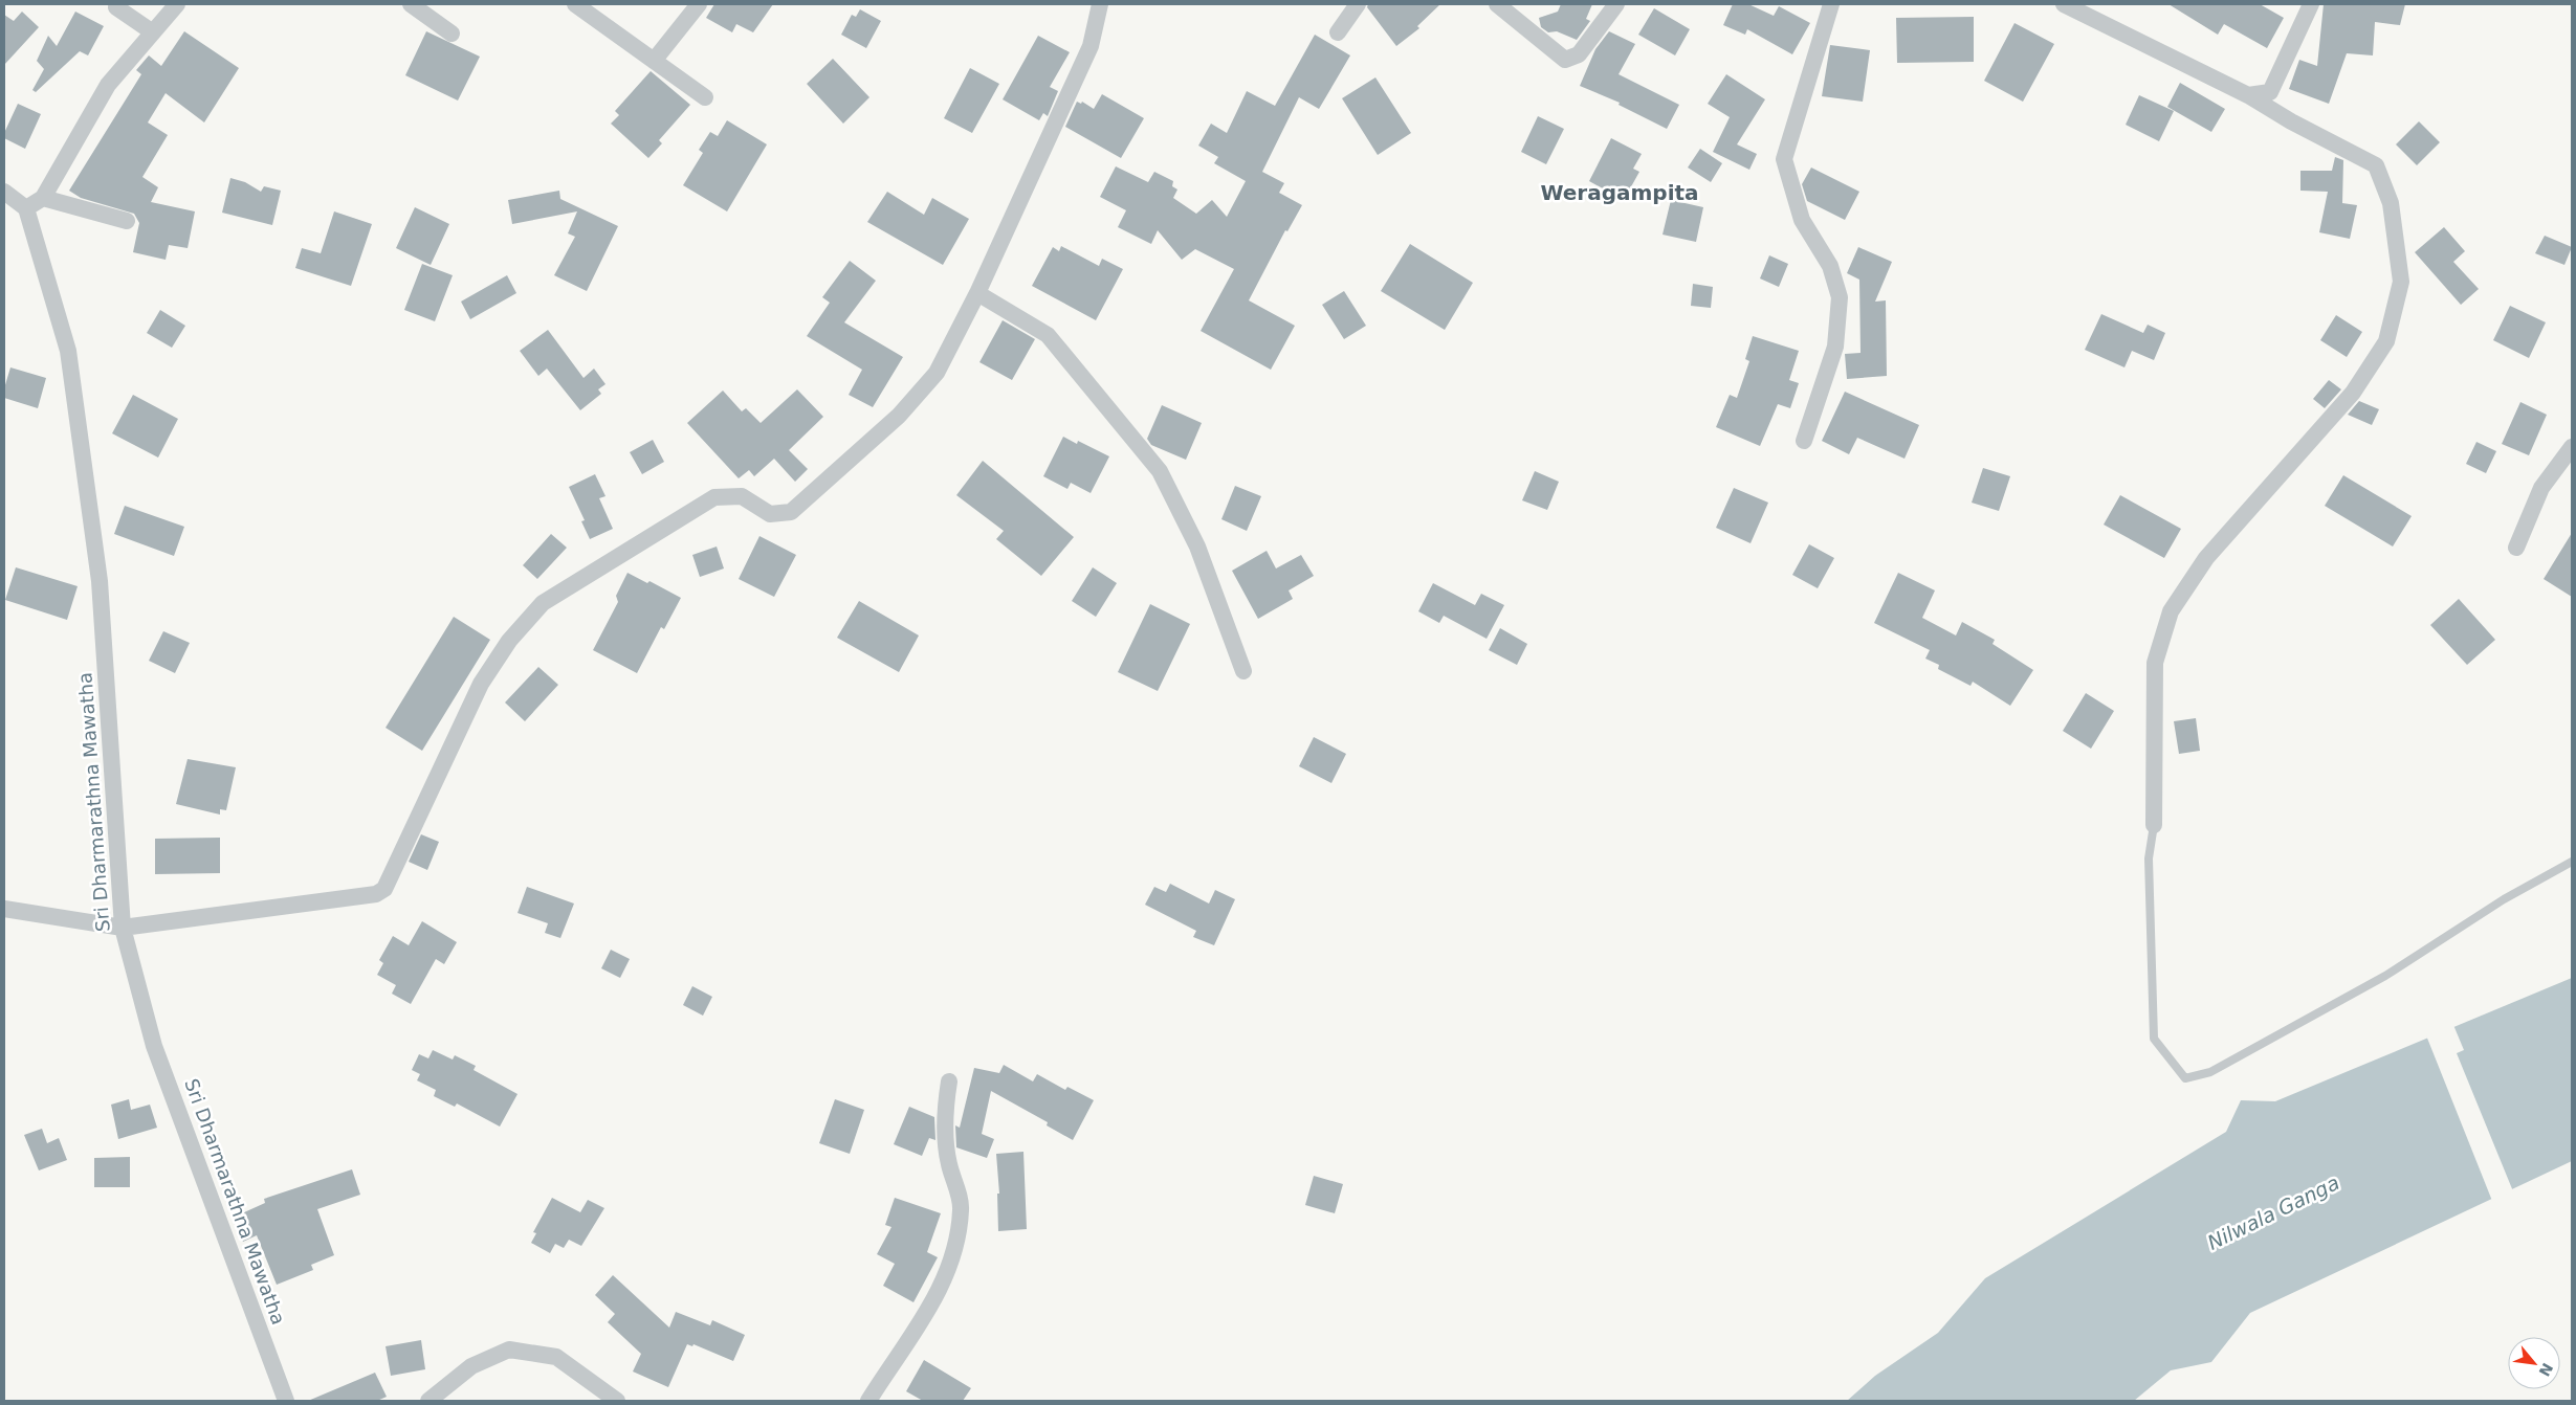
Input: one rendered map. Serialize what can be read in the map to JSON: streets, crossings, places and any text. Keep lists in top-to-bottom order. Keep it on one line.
{"streets":{"street":["Sri Dharmarathna Mawatha"]},"districts":["Weragampita"],"water":["Nilwala Ganga"],"north":"bottom right"}
